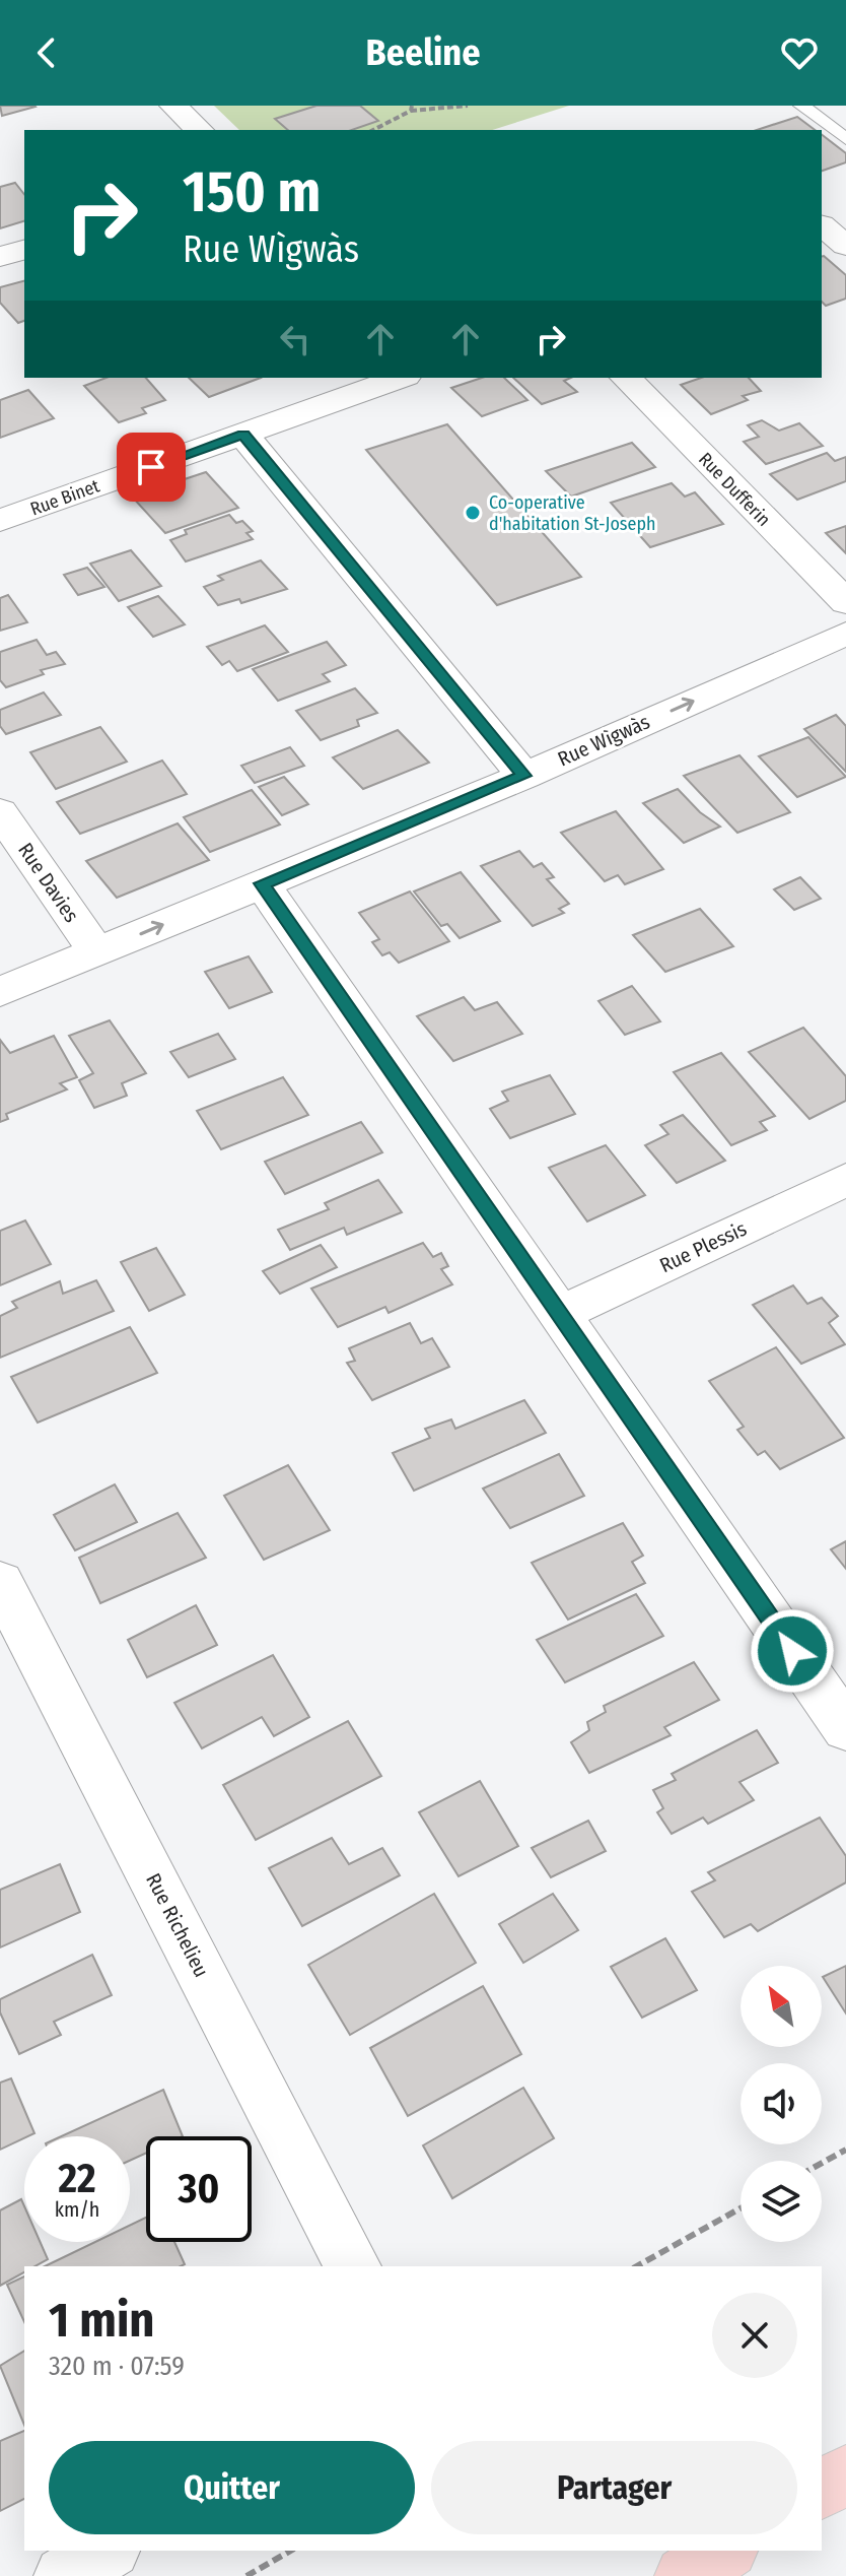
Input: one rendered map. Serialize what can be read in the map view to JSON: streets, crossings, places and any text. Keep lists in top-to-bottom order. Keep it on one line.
{"streets":{"street":["Rue Dufferin","Rue Binet","Rue Wìgwàs","Rue Davies","Rue Plessis","Rue Richelieu"]},"crossings":[["Rue Wìgwàs","Rue Davies"]],"one_way":["Rue Wìgwàs"],"places":["Co-operative d'habitation St-Joseph"],"north":"top left","page":{"header":"Beeline","turn":["150 m","Rue Wìgwàs"],"speed":"22 km/h","limit":"30","heading":["1 min","320 m · 07:59"],"buttons":["Quitter","Partager"]}}
